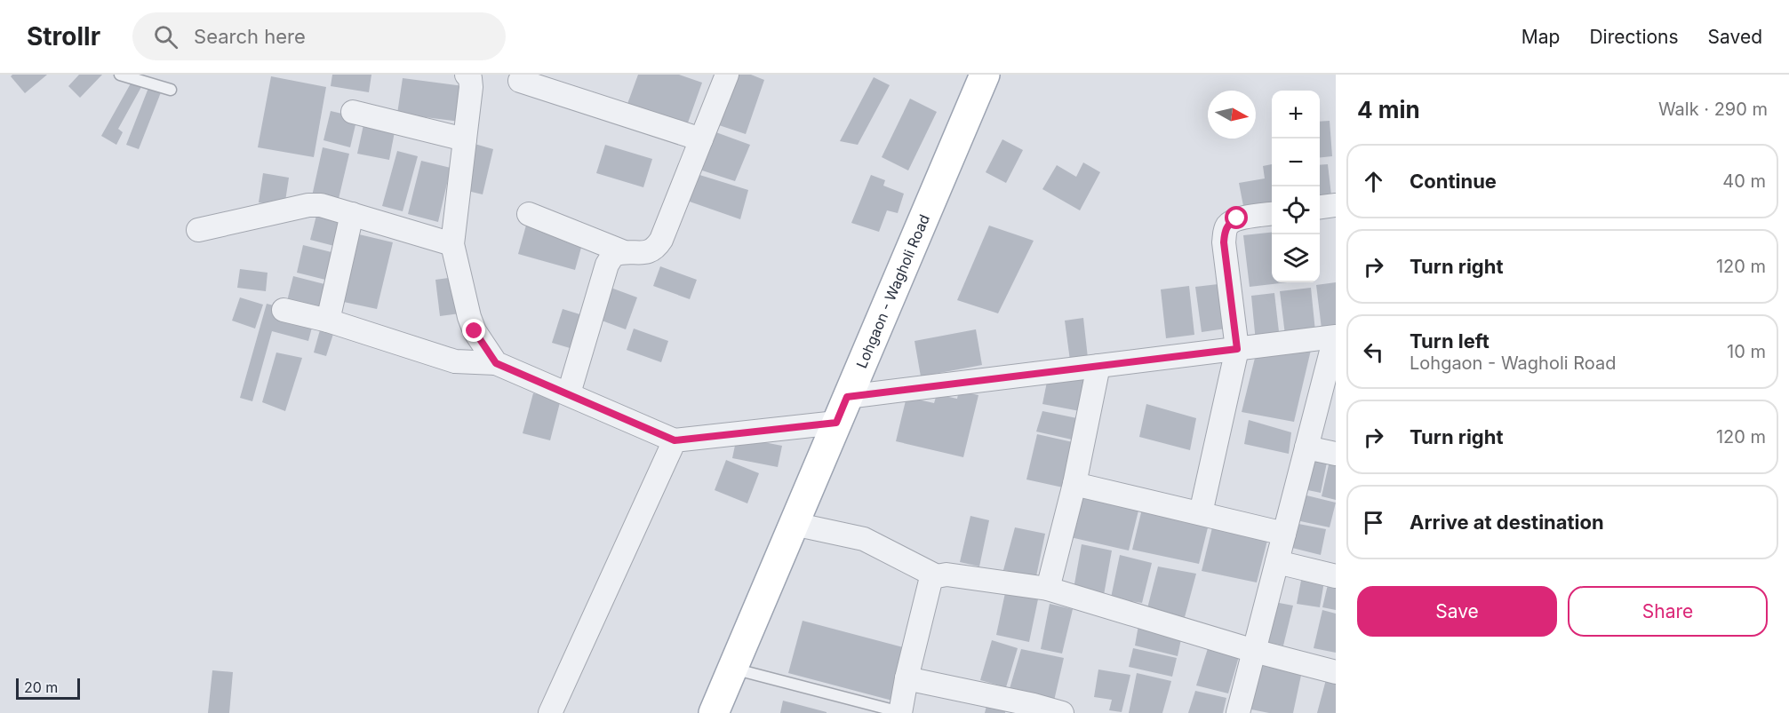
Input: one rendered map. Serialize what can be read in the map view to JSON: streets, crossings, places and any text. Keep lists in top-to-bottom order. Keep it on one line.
{"streets":{"main road":["Lohgaon - Wagholi Road"]},"scale_bar":"20 m","north":"right","page":{"header":"Strollr","search":"Search here","nav":["Map","Directions","Saved"],"heading":["4 min","Walk · 290 m"],"map_buttons":["+","−"],"list":[["Continue","40 m"],["Turn right","120 m"],["Turn left","Lohgaon - Wagholi Road","10 m"],["Turn right","120 m"],"Arrive at destination"],"buttons":["Save","Share"],"scale":"20 m"}}
